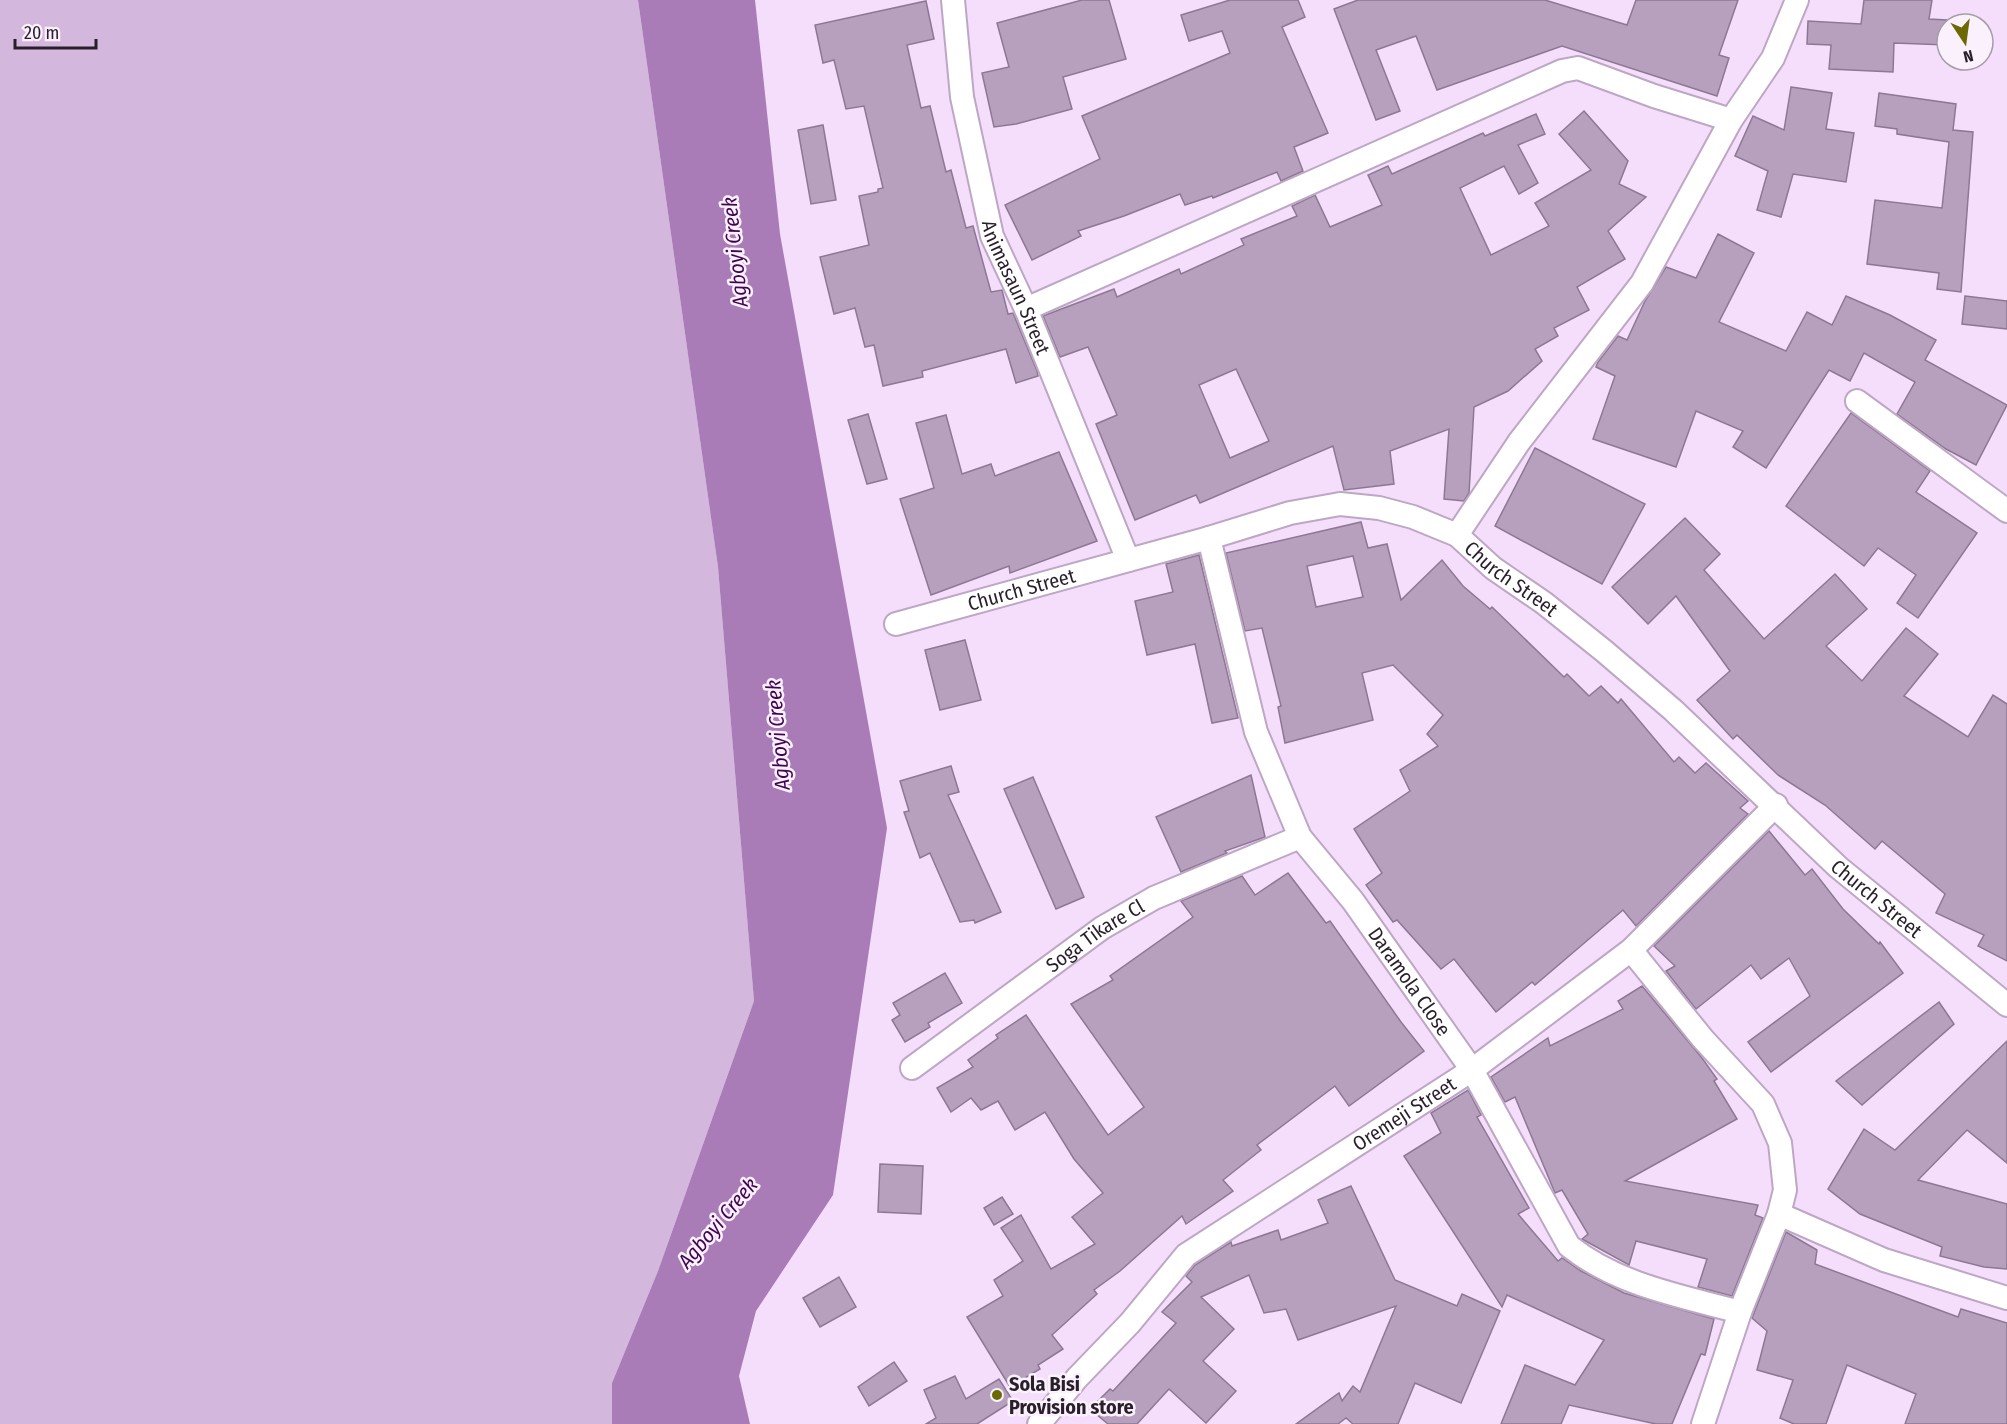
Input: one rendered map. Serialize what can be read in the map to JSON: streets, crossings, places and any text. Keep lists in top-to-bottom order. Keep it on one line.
{"streets":{"street":["Animasaun Street","Church Street","Soga Tikare Cl","Daramola Close","Oremeji Street"]},"crossings":[["Animasaun Street","Church Street"],["Church Street","Daramola Close"],["Church Street","Oremeji Street"],["Soga Tikare Cl","Daramola Close"],["Daramola Close","Oremeji Street"]],"water":["Agboyi Creek"],"places":["Sola Bisi Provision store"],"scale_bar":"20 m","north":"bottom"}
